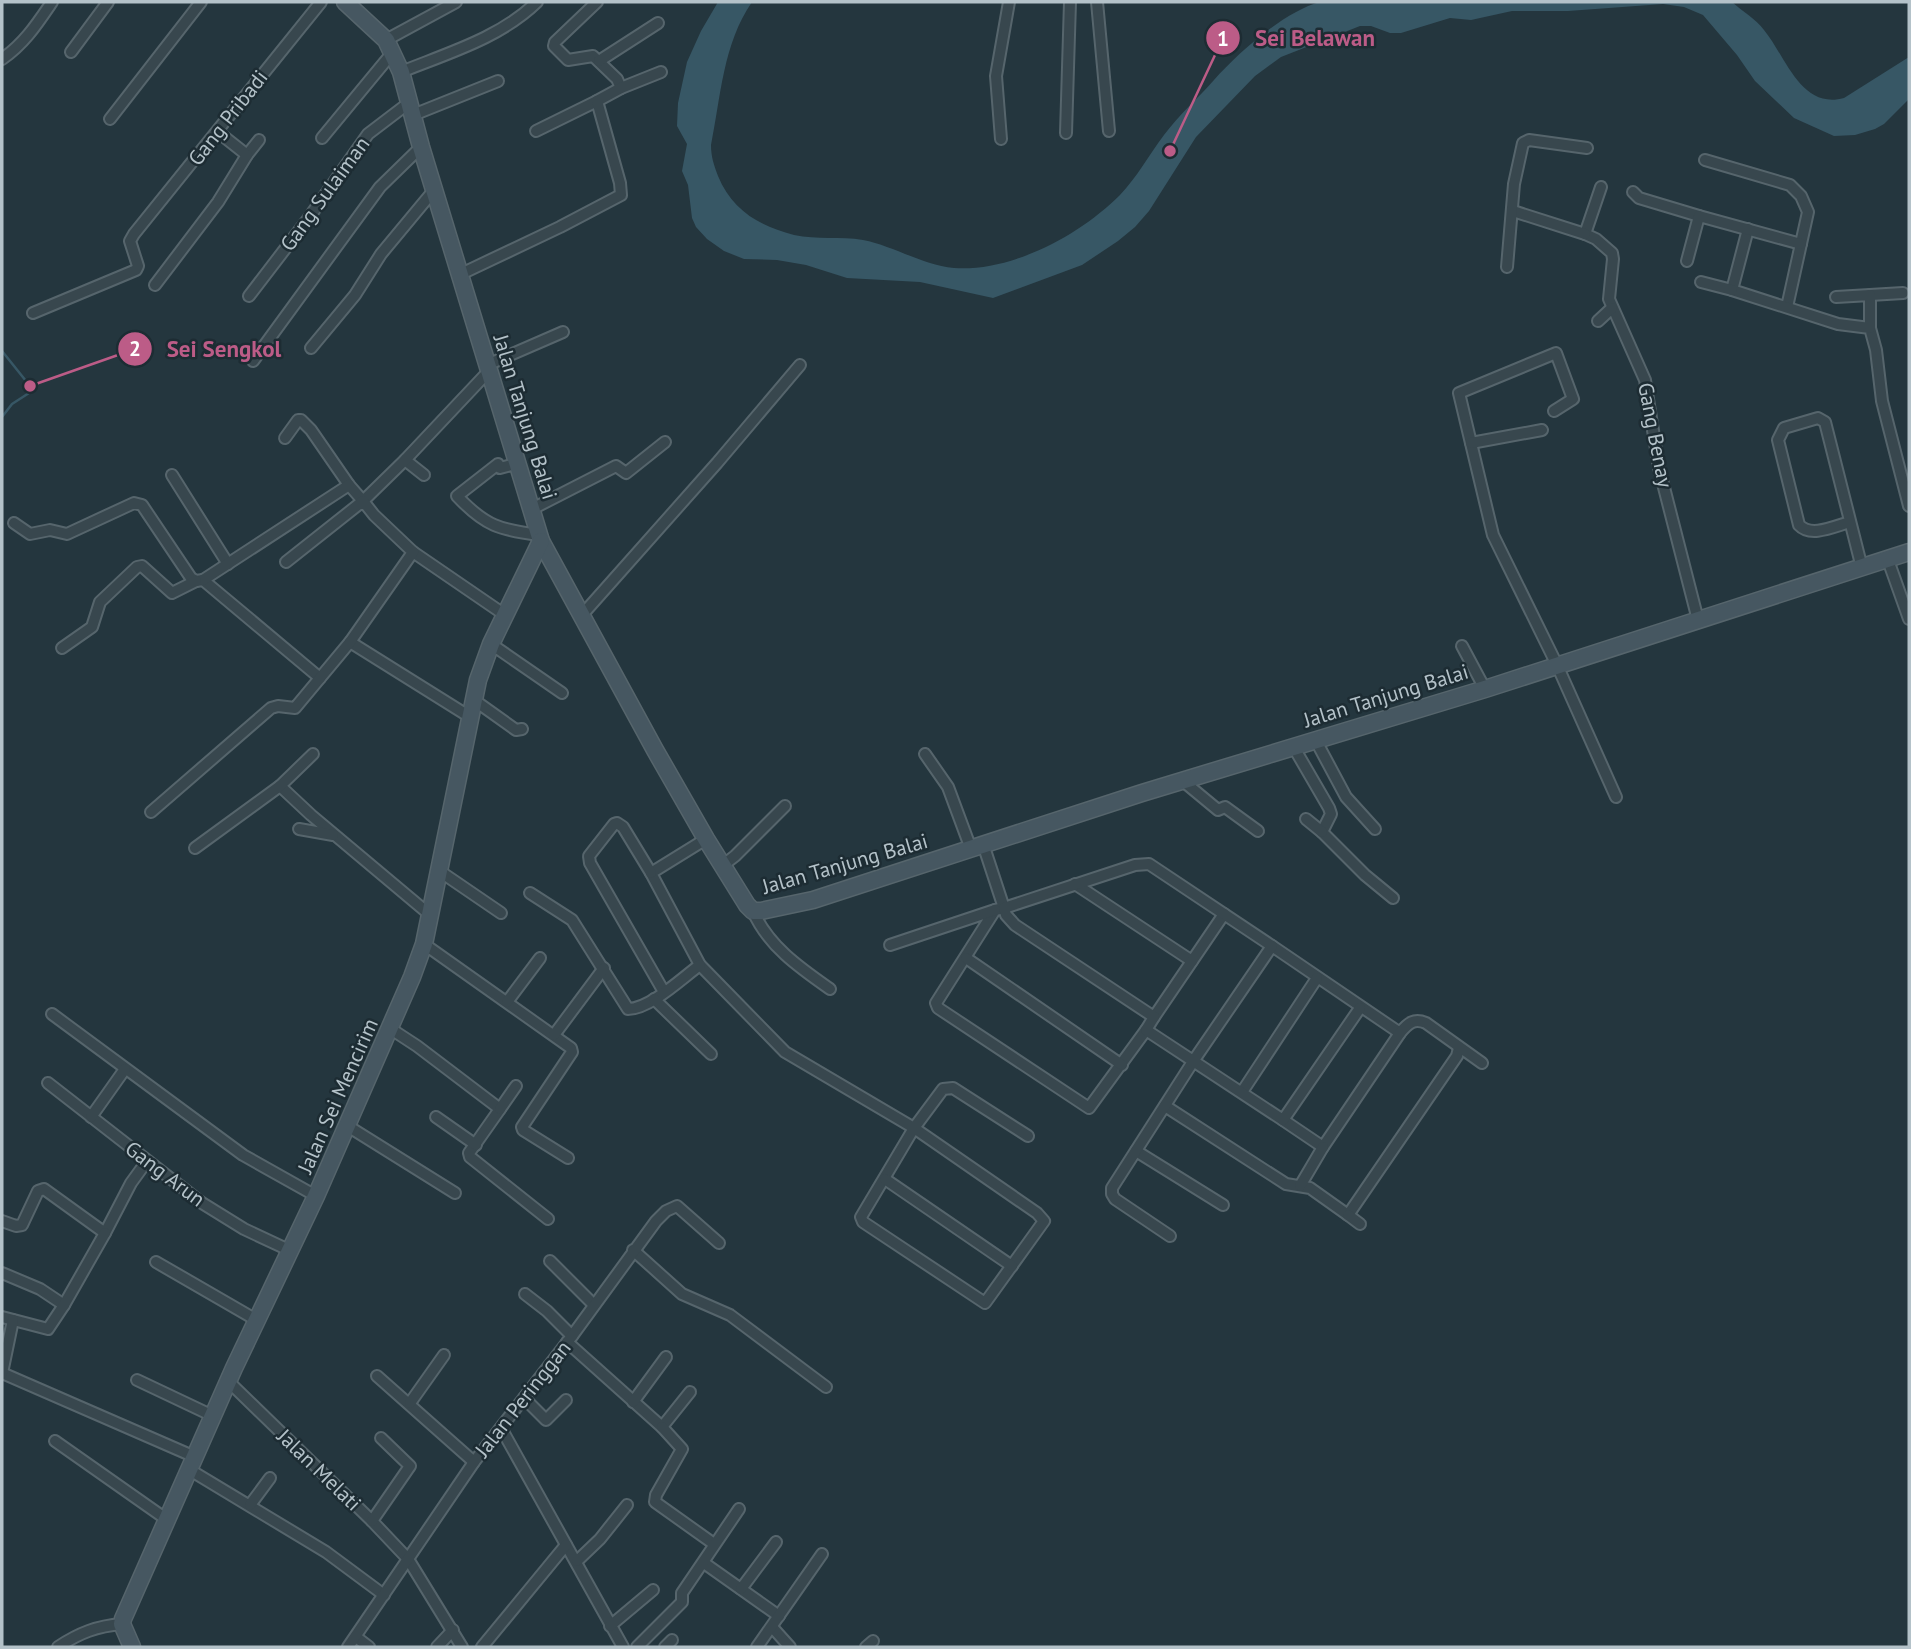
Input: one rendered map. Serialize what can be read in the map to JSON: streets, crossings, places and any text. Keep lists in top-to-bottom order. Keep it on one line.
{"streets":{"street":["Gang Pribadi","Gang Sulaiman","Jalan Tanjung Balai","Gang Benay","Jalan Sei Mencirim","Gang Arun","Jalan Peringgan","Jalan Melati"]},"crossings":[["Gang Sulaiman","Jalan Tanjung Balai"],["Jalan Tanjung Balai","Gang Benay"],["Jalan Tanjung Balai","Jalan Sei Mencirim"],["Jalan Sei Mencirim","Gang Arun"],["Jalan Sei Mencirim","Jalan Melati"],["Jalan Peringgan","Jalan Melati"]],"places":["Sei Belawan","Sei Sengkol"]}
